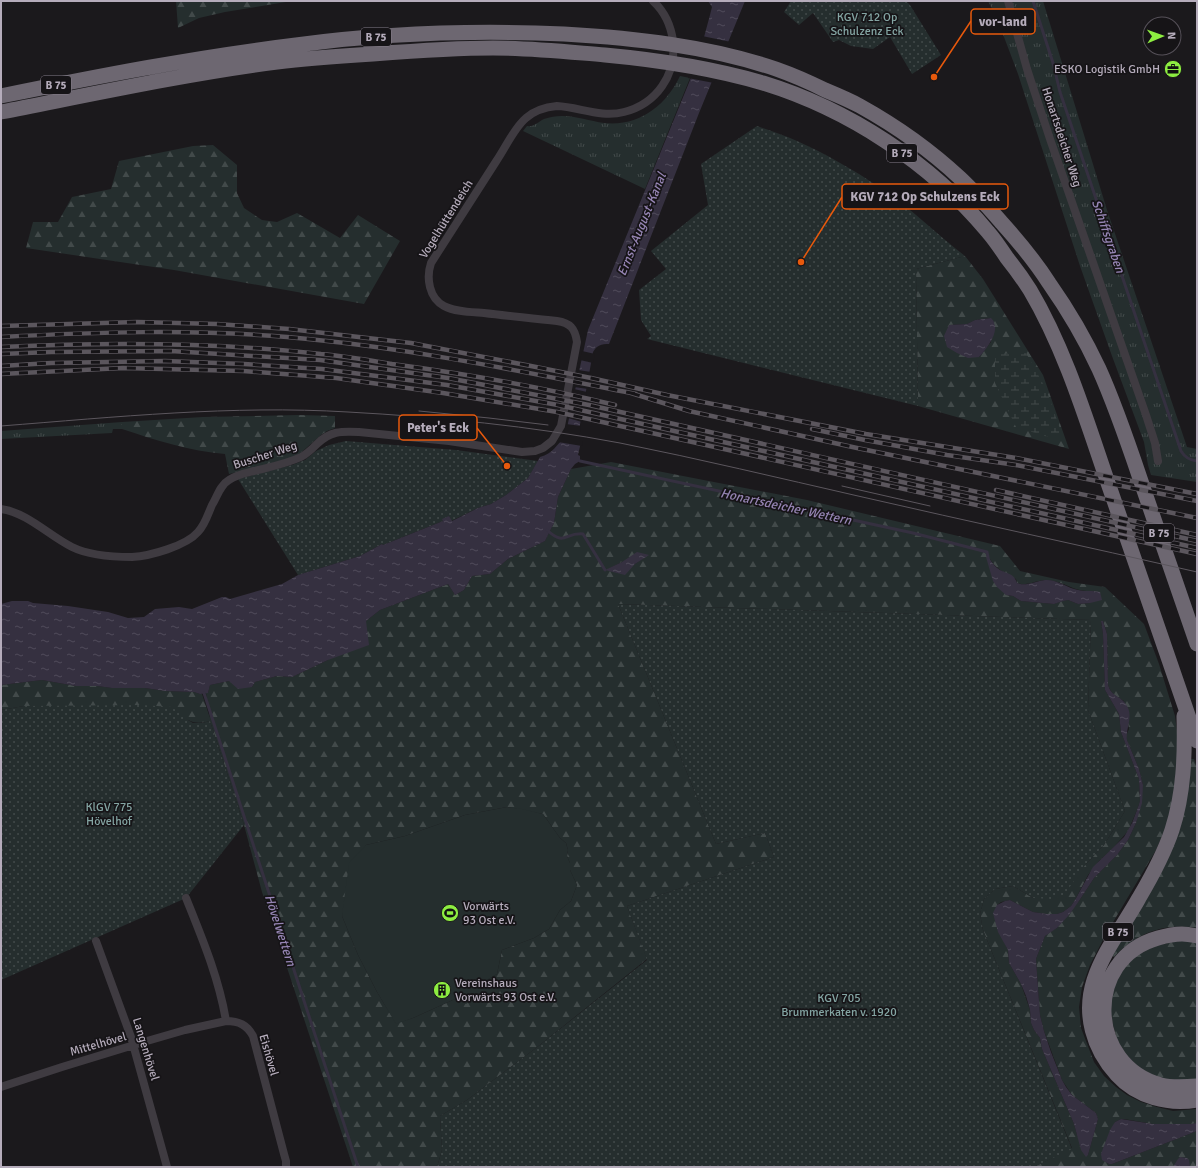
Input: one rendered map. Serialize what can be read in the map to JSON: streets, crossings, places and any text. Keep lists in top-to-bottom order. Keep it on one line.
{"streets":{"highway":["B 75"],"street":["Honartsdeicher Weg","Vogelhüttendeich","Buscher Weg","Mittelhövel","Langenhövel","Eishövel"]},"crossings":[["Vogelhüttendeich","Buscher Weg"],["Mittelhövel","Langenhövel"],["Mittelhövel","Eishövel"]],"water":["Ernst-August-Kanal","Schiffsgraben","Honartsdeicher Wettern","Hövelwettern"],"parks":["KGV 712 Op Schulzenz Eck","KlGV 775 Hövelhof","KGV 705 Brummerkaten v. 1920"],"places":{"office":["ESKO Logistik GmbH"],"other":["vor-land","KGV 712 Op Schulzens Eck","Peter's Eck"],"sports":["Vorwärts 93 Ost e.V."],"building":["Vereinshaus Vorwärts 93 Ost e.V."]},"north":"right"}
